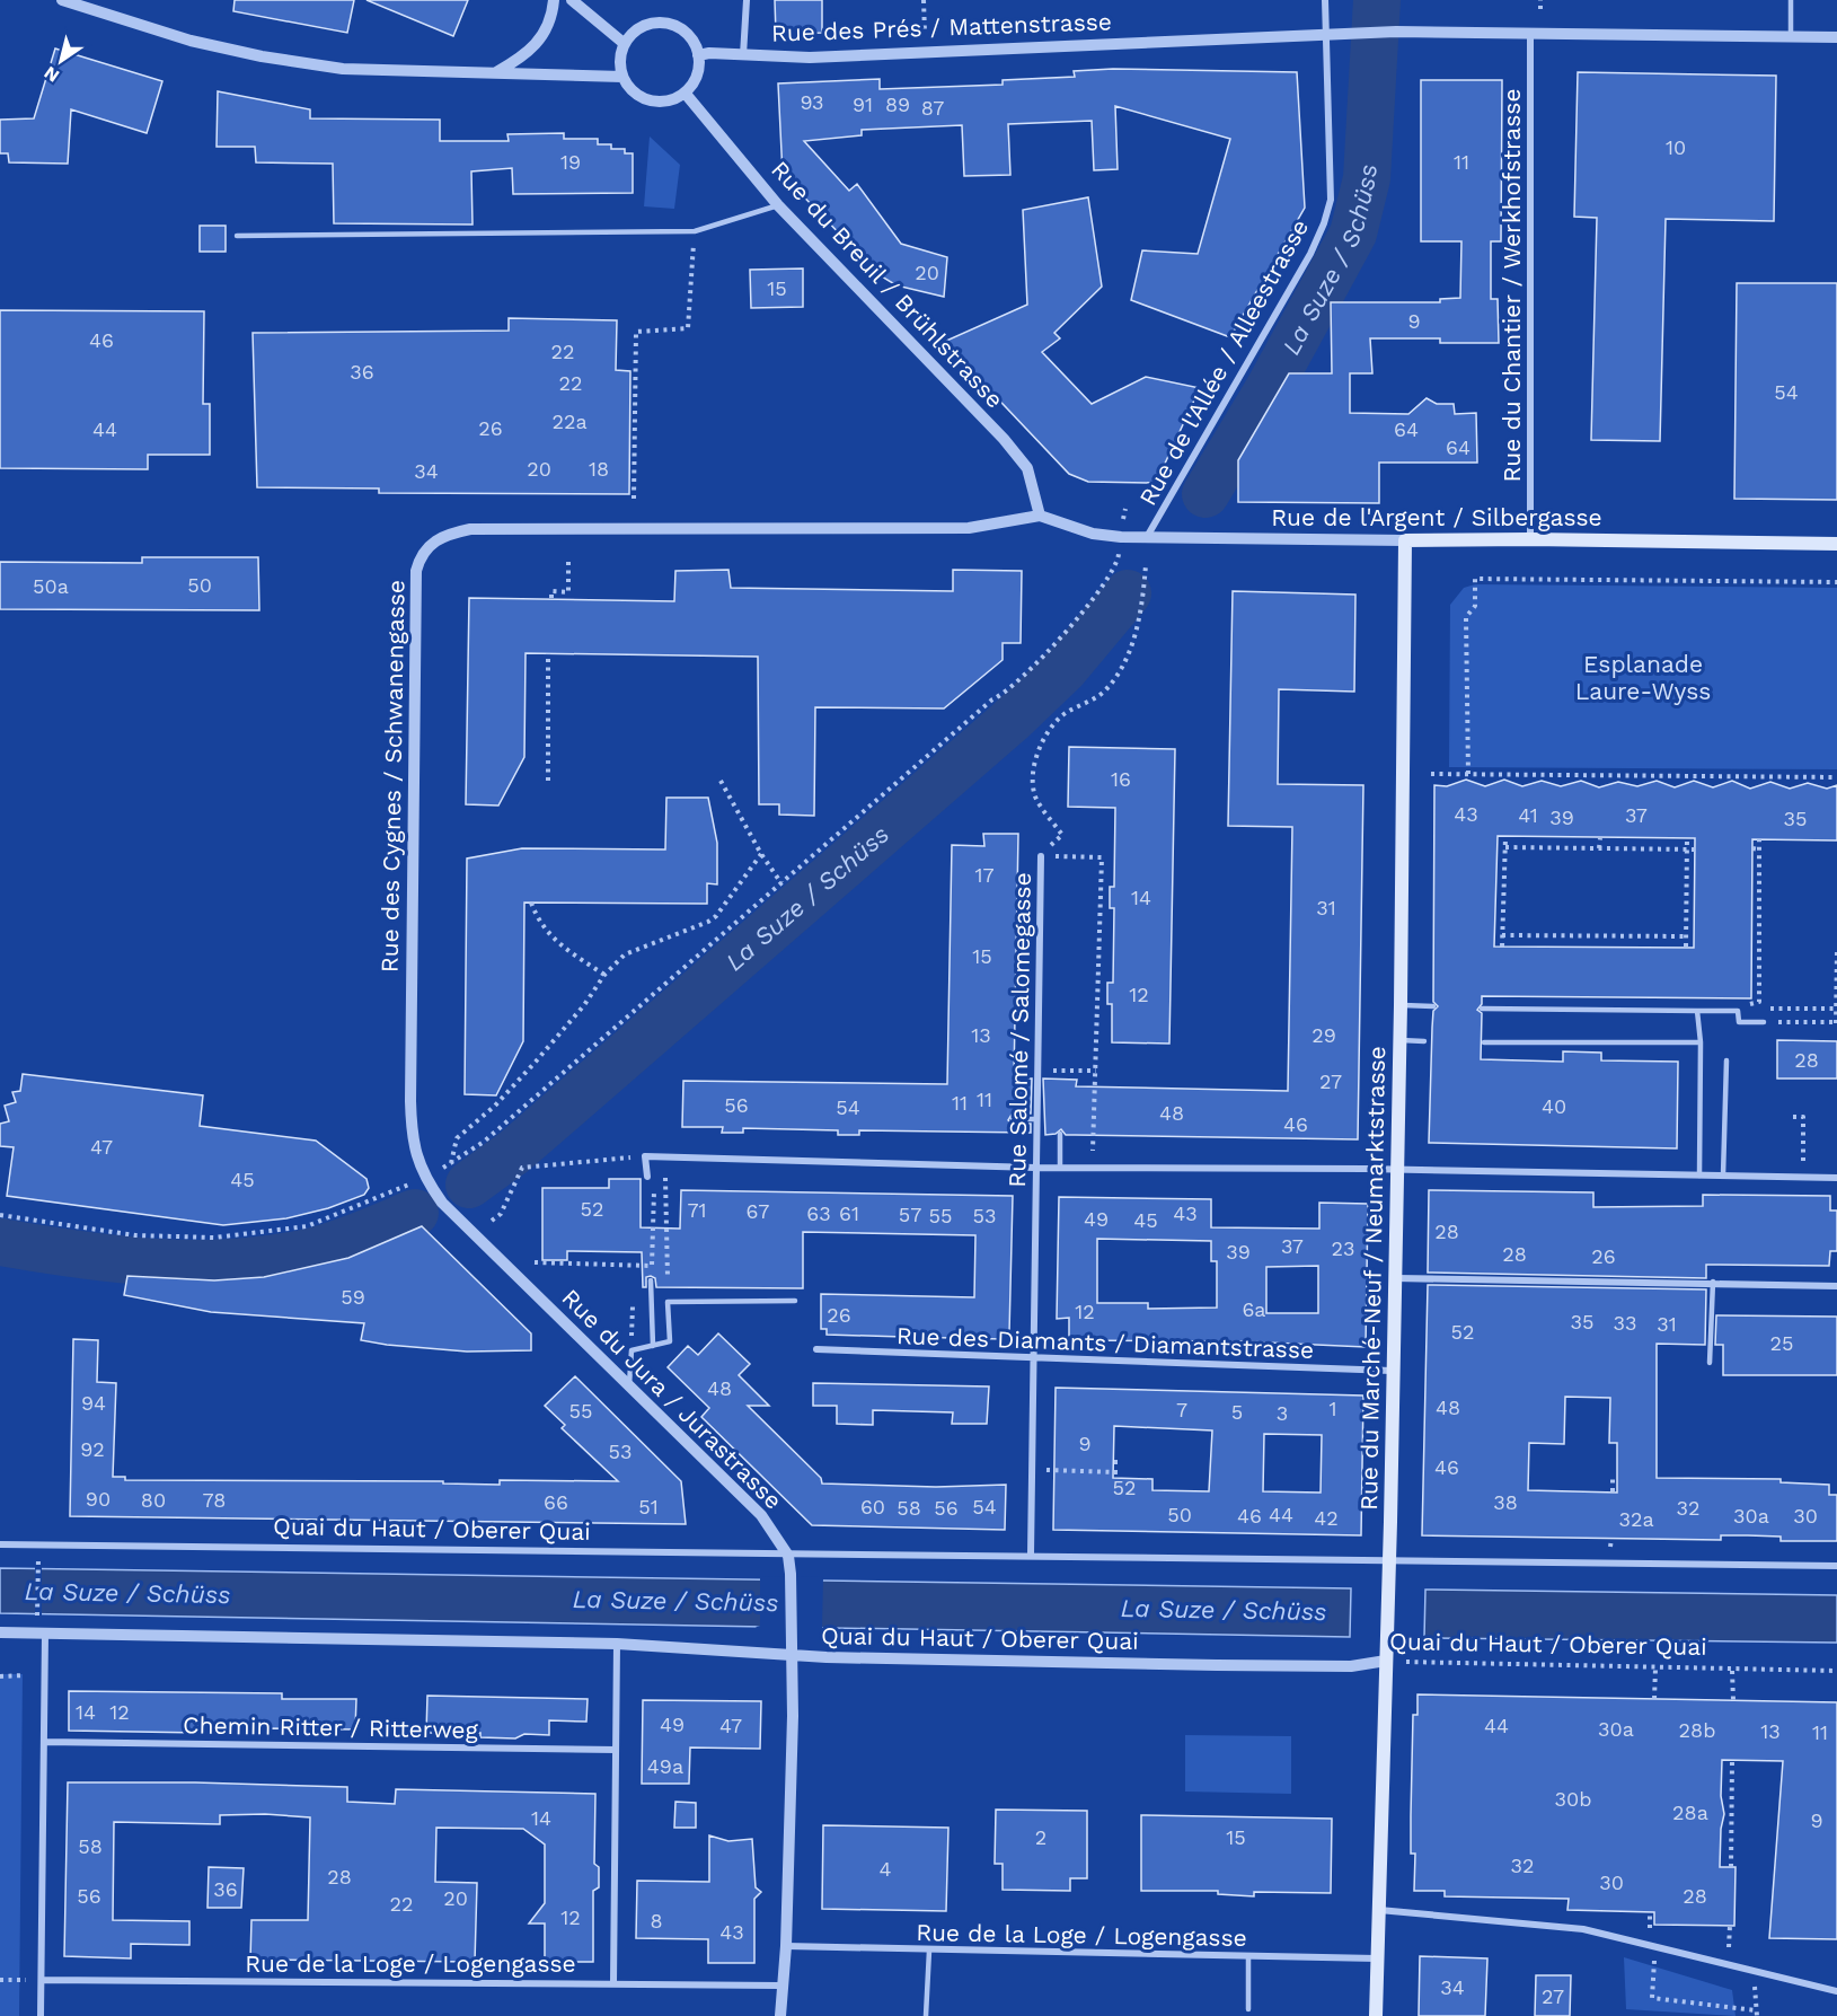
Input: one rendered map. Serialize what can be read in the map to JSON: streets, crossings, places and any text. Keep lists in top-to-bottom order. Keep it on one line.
{"streets":{"main road":["Rue de l'Argent / Silbergasse","Rue du Marché-Neuf / Neumarktstrasse"],"street":["Rue des Prés / Mattenstrasse","Rue du Breuil / Brühlstrasse","Rue du Chantier / Werkhofstrasse","Rue de l'Allée / Alleestrasse","Rue des Cygnes / Schwanengasse","Rue Salomé / Salomegasse","Rue des Diamants / Diamantstrasse","Rue du Jura / Jurastrasse","Quai du Haut / Oberer Quai","Chemin Ritter / Ritterweg","Rue de la Loge / Logengasse"]},"crossings":[["Rue des Prés / Mattenstrasse","Rue du Breuil / Brühlstrasse"],["Rue des Prés / Mattenstrasse","Rue du Chantier / Werkhofstrasse"],["Rue des Prés / Mattenstrasse","Rue de l'Allée / Alleestrasse"],["Rue du Breuil / Brühlstrasse","Rue de l'Argent / Silbergasse"],["Rue du Breuil / Brühlstrasse","Rue des Cygnes / Schwanengasse"],["Rue du Chantier / Werkhofstrasse","Rue de l'Argent / Silbergasse"],["Rue de l'Allée / Alleestrasse","Rue de l'Argent / Silbergasse"],["Rue de l'Argent / Silbergasse","Rue des Cygnes / Schwanengasse"],["Rue de l'Argent / Silbergasse","Rue du Marché-Neuf / Neumarktstrasse"],["Rue des Cygnes / Schwanengasse","Rue du Jura / Jurastrasse"],["Rue Salomé / Salomegasse","Rue des Diamants / Diamantstrasse"],["Rue Salomé / Salomegasse","Quai du Haut / Oberer Quai"],["Rue du Marché-Neuf / Neumarktstrasse","Rue des Diamants / Diamantstrasse"],["Rue du Marché-Neuf / Neumarktstrasse","Quai du Haut / Oberer Quai"],["Rue du Marché-Neuf / Neumarktstrasse","Rue de la Loge / Logengasse"],["Rue du Jura / Jurastrasse","Quai du Haut / Oberer Quai"],["Rue du Jura / Jurastrasse","Rue de la Loge / Logengasse"]],"water":["La Suze / Schüss"],"parks":["Esplanade Laure-Wyss"],"house_numbers":["93","91","89","87","10","19","11","20","15","9","46","22","36","22","54","22a","26","44","64","64","20","18","34","50","50a","16","43","41","37","39","35","17","14","31","15","12","13","29","28","27","11","11","56","40","54","48","46","47","45","52","71","67","63","61","43","57","55","53","49","45","28","37","23","39","28","26","59","6a","12","26","35","33","31","52","25","48","94","48","1","7","55","5","3","9","92","53","46","52","90","80","78","66","38","51","60","54","58","56","32","50","44","46","30a","30","42","32a","14","12","49","47","44","30a","28b","13","11","49a","30b","28a","14","9","2","15","58","32","4","28","30","36","56","28","20","22","12","8","43","34","27"],"north":"bottom left"}
